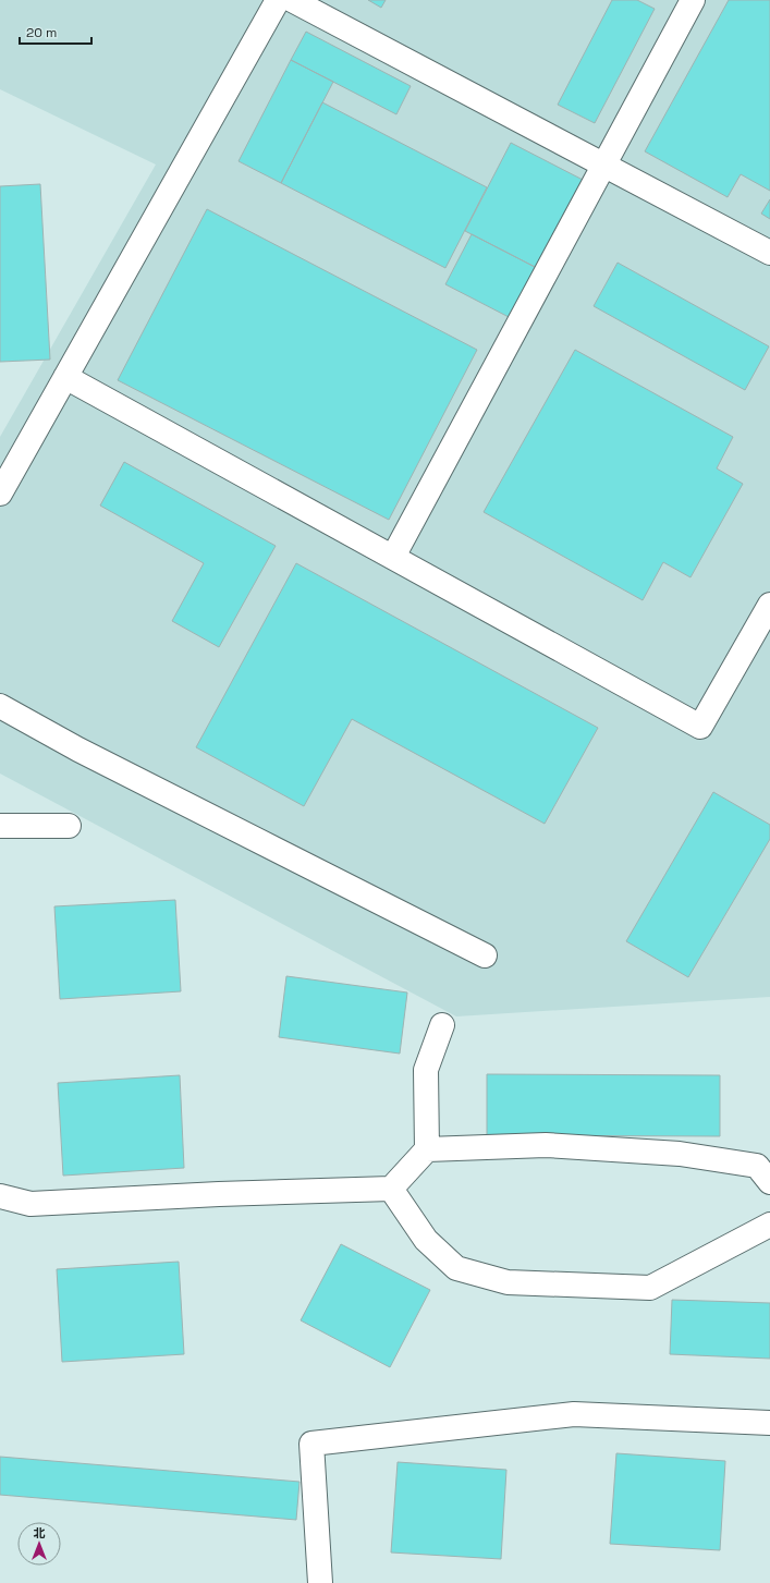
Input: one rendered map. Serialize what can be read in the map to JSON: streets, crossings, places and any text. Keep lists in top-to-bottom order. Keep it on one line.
{"scale_bar":"20 m","north":"top"}
